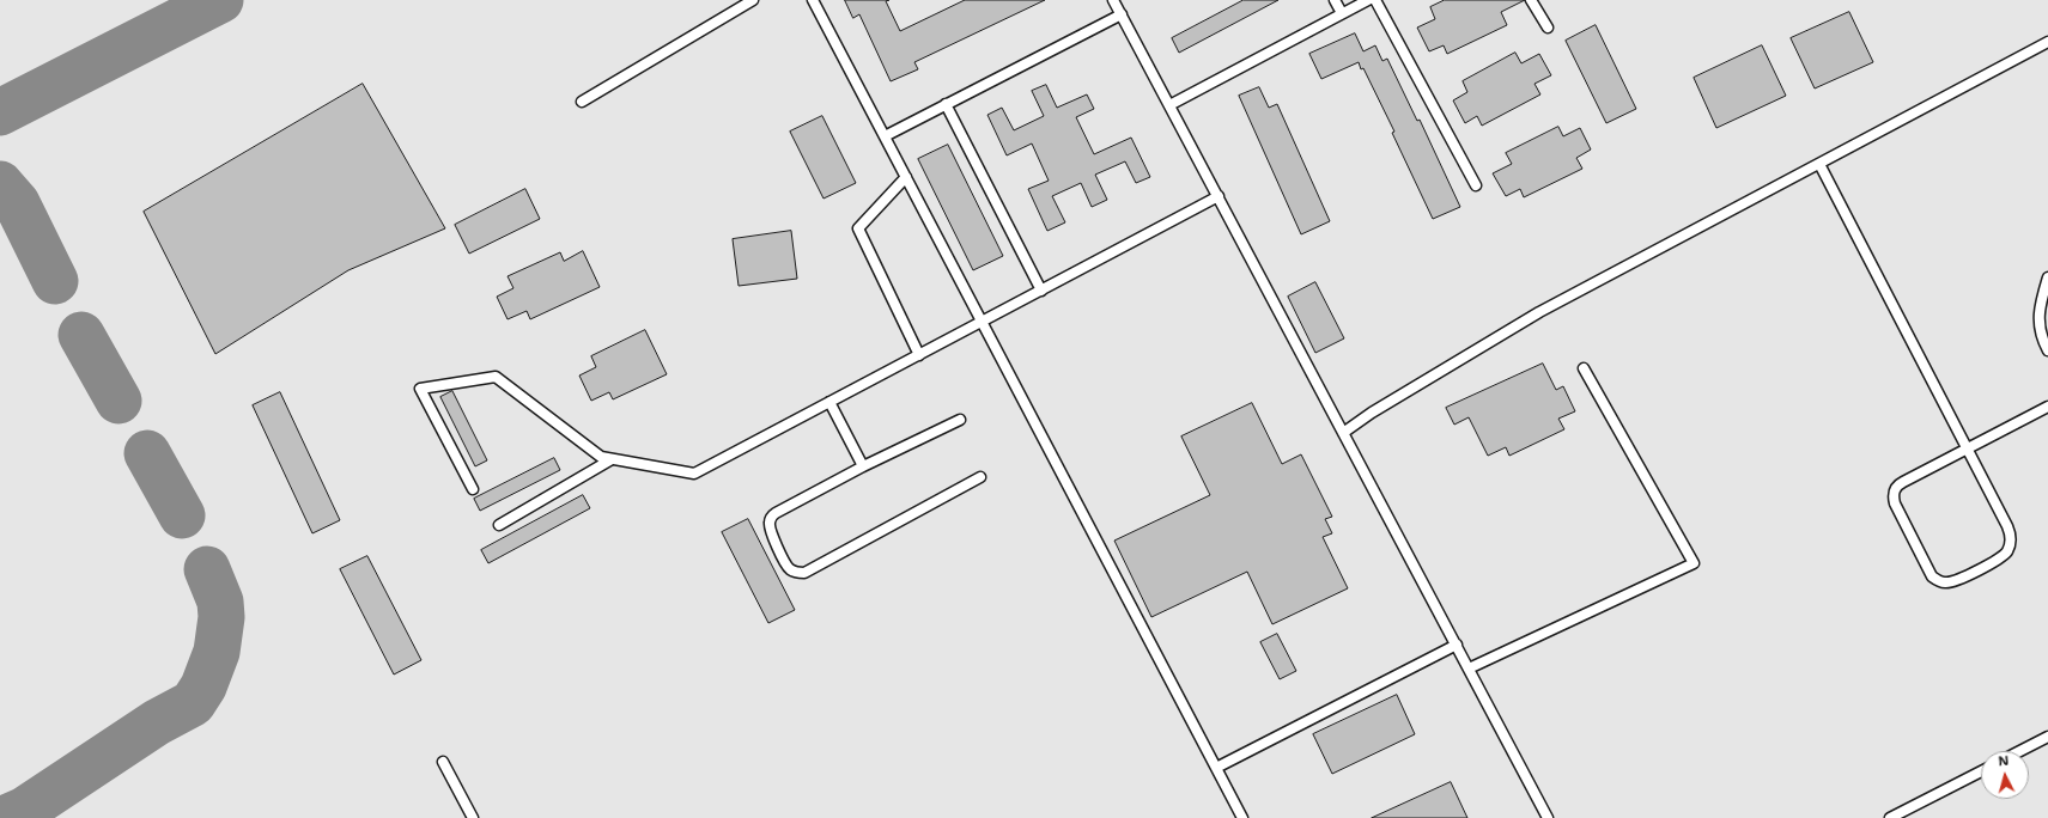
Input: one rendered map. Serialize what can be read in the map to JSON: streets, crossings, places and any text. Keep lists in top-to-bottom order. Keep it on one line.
{"north":"top"}
